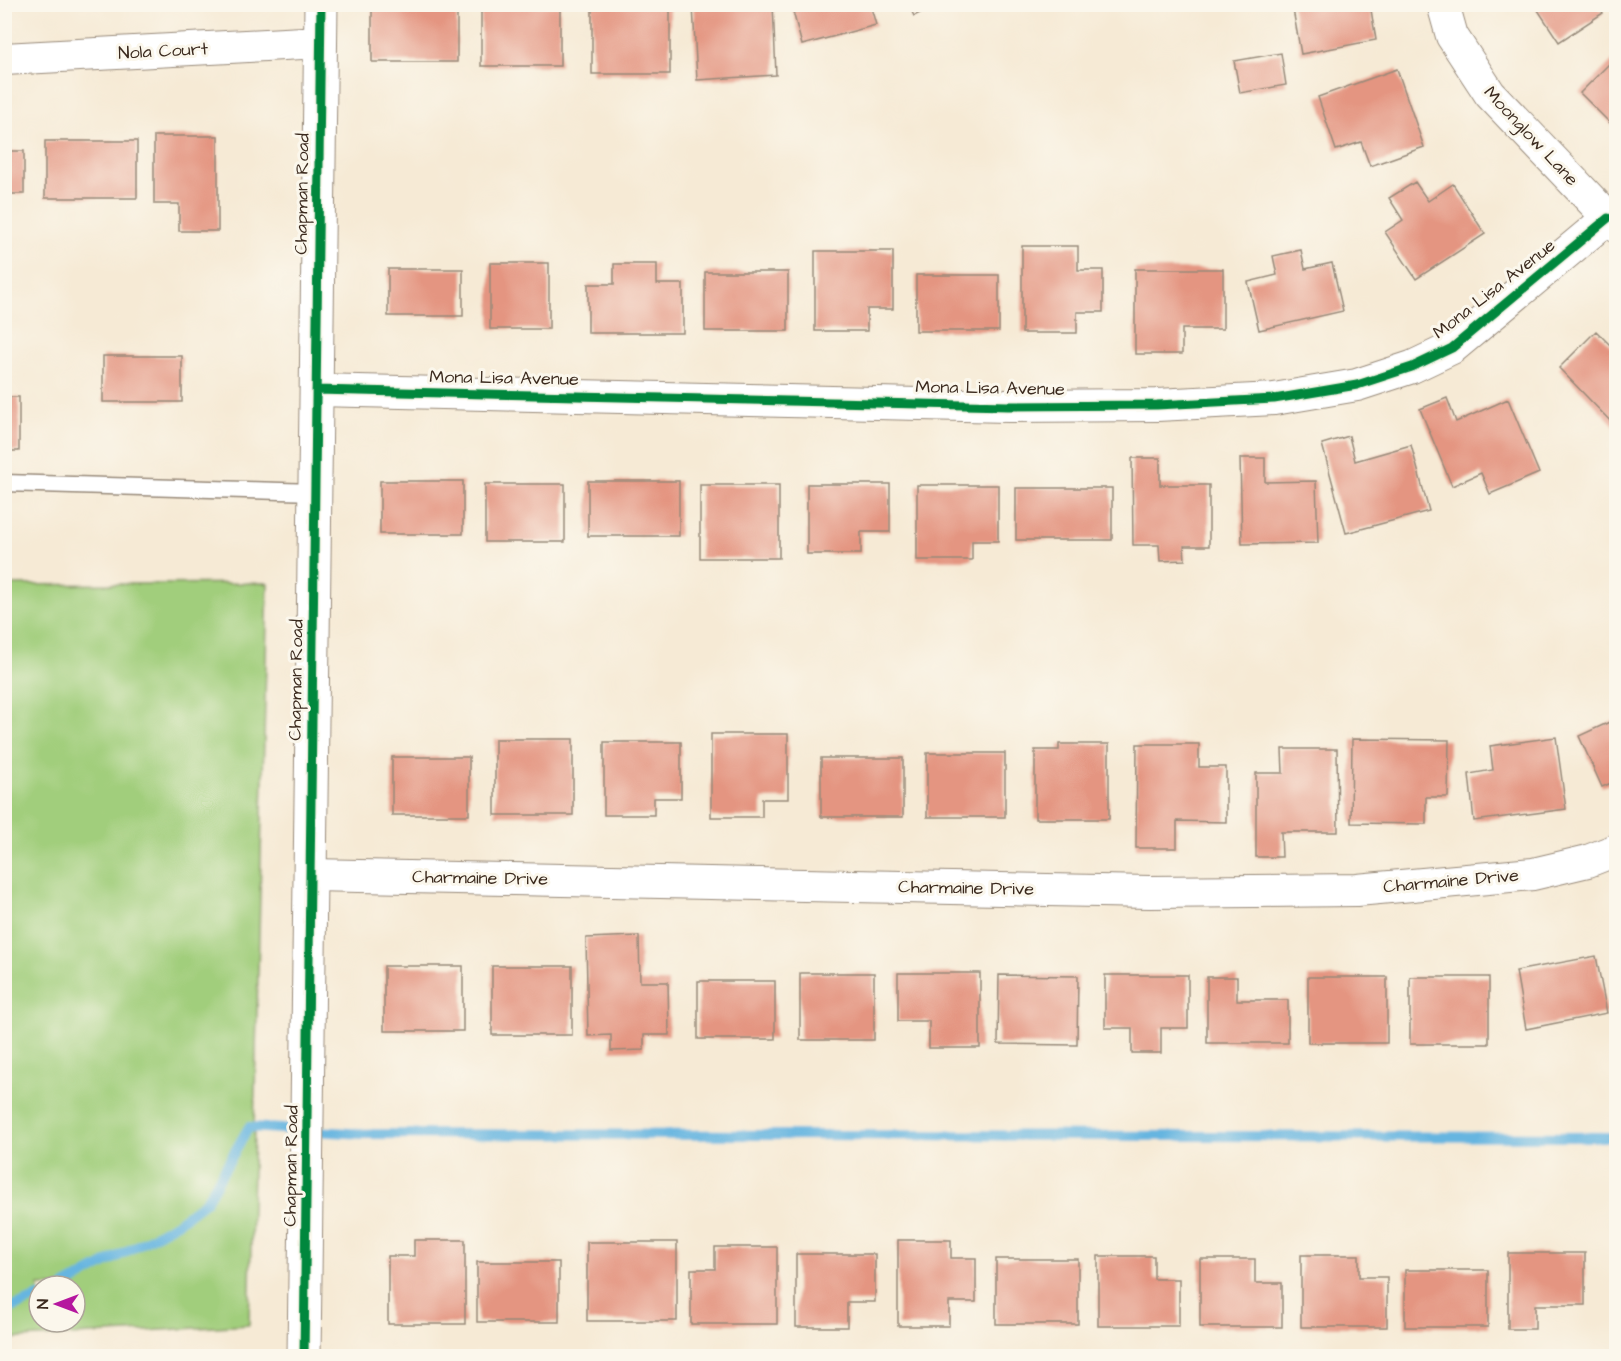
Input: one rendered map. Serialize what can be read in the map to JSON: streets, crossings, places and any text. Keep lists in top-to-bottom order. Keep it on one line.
{"streets":{"street":["Nola Court","Moonglow Lane","Chapman Road","Mona Lisa Avenue","Charmaine Drive"]},"crossings":[["Nola Court","Chapman Road"],["Moonglow Lane","Mona Lisa Avenue"],["Chapman Road","Mona Lisa Avenue"],["Chapman Road","Charmaine Drive"]],"north":"left"}
